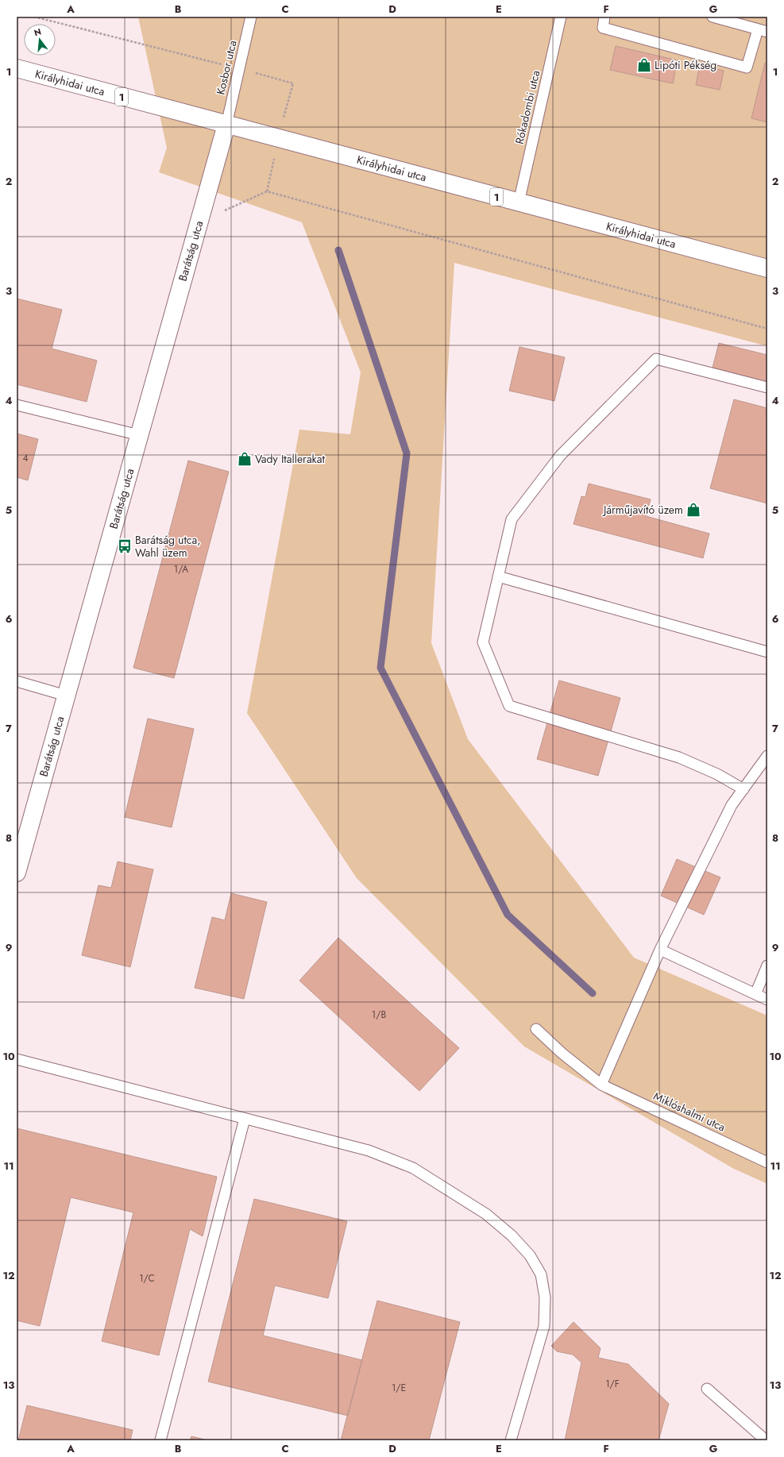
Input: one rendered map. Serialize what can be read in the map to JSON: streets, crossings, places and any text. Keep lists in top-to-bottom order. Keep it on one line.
{"streets":{"street":["Királyhidai utca","1","Barátság utca"],"lane":["Kosbor utca","Rókadombi utca","Miklóshalmi utca"]},"crossings":[["Kosbor utca","Királyhidai utca"],["Kosbor utca","Barátság utca"],["Királyhidai utca","Rókadombi utca"],["Királyhidai utca","Barátság utca"]],"places":{"shop":["Lipóti Pékség","Vady Itallerakat","Járműjavító üzem"],"bus stop":["Barátság utca, Wahl üzem"]},"house_numbers":["4","1/A","1/B","1/C","1/F","1/E"],"north":"top","grid":{"columns":["A","B","C","D","E","F","G"],"rows":["1","2","3","4","5","6","7","8","9","10","11","12","13"]}}
